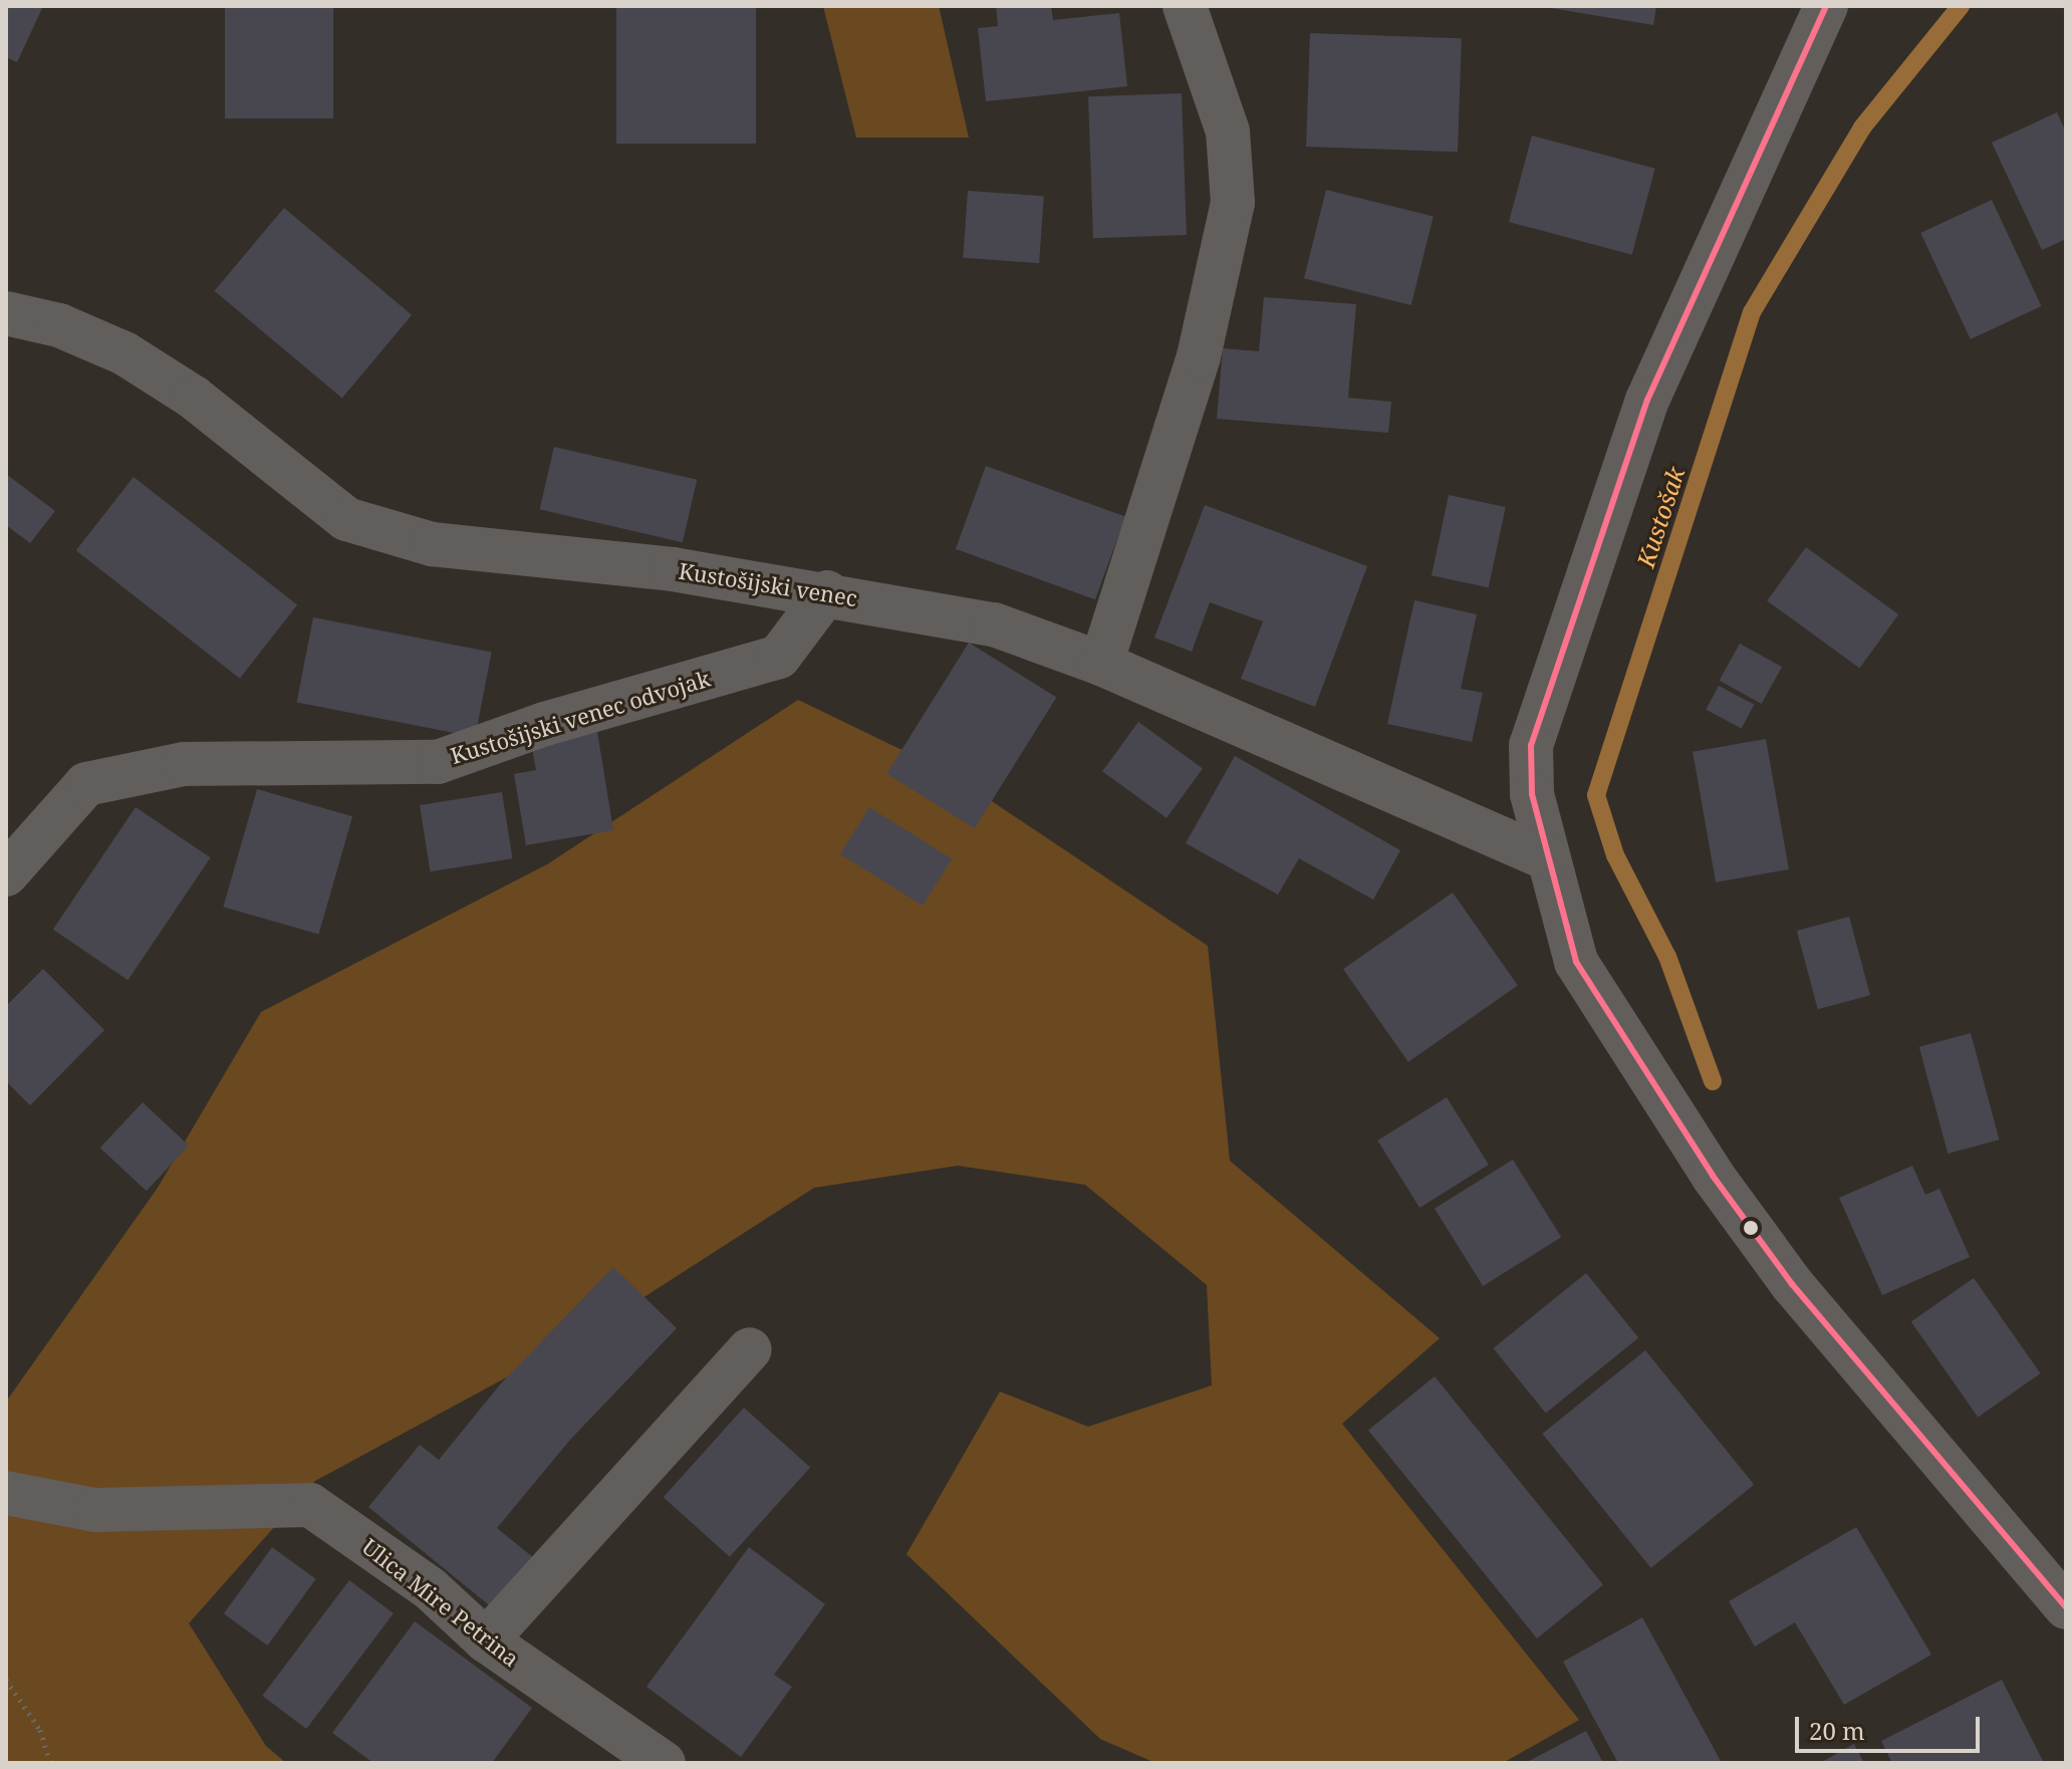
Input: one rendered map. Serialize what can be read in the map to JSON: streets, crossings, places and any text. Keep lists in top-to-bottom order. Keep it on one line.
{"streets":{"street":["Kustošijski venec","Kustošijski venec odvojak","Ulica Mire Petrina"]},"crossings":[["Kustošijski venec","Kustošijski venec odvojak"]],"water":["Kustošak"],"scale_bar":"20 m"}
